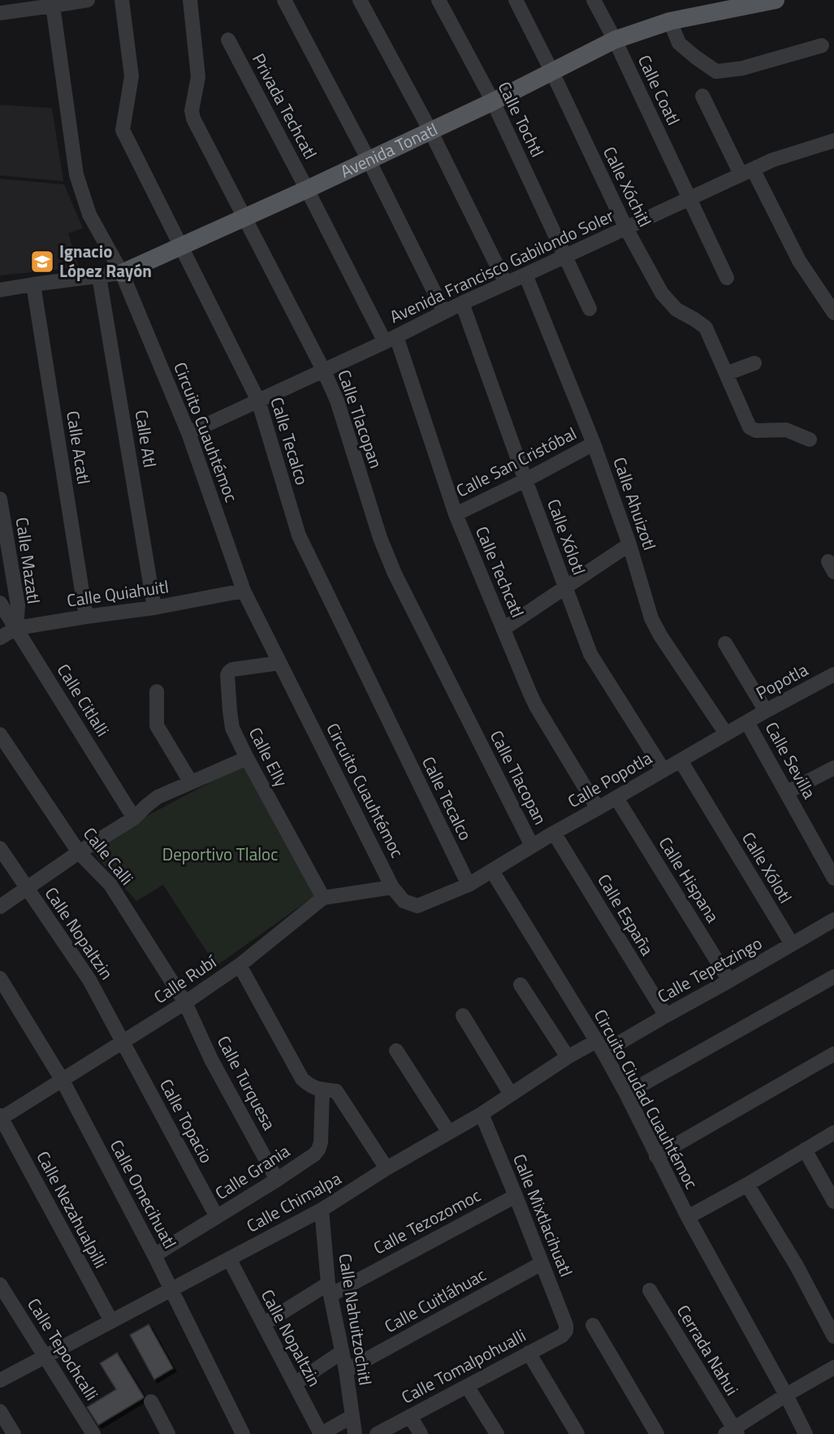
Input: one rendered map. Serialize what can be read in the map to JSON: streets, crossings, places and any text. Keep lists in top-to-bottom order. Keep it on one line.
{"streets":{"main road":["Avenida Tonatl"],"street":["Calle Coatl","Privada Techcatl","Calle Tochtl","Calle Xóchitl","Avenida Francisco Gabilondo Soler","Calle Tlacopan","Circuito Cuauhtémoc","Calle Atl","Calle Tecalco","Calle Acatl","Calle San Cristóbal","Calle Ahuizotl","Calle Xólotl","Calle Mazatl","Calle Techcatl","Calle Quiahuitl","Popotla","Calle Citlalli","Calle Elly","Calle Sevilla","Calle Popotla","Calle Calli","Calle Hispana","Calle España","Calle Nopaltzin","Calle Tepetzingo","Calle Rubí","Calle Turquesa","Circuito Ciudad Cuauhtémoc","Calle Topacio","Calle Grania","Calle Omecihuatl","Calle Chimalpa","Calle Nezahualpilli","Calle Mixtlacihuatl","Calle Tezozomoc","Calle Cuitláhuac","Calle Nahuitzochitl","Calle Tepochcalli","Cerrada Nahui","Calle Tomalpohualli"]},"crossings":[["Calle Coatl","Avenida Tonatl"],["Calle Coatl","Avenida Francisco Gabilondo Soler"],["Privada Techcatl","Avenida Tonatl"],["Privada Techcatl","Calle Techcatl"],["Calle Tochtl","Avenida Tonatl"],["Calle Tochtl","Avenida Francisco Gabilondo Soler"],["Avenida Tonatl","Calle Xóchitl"],["Avenida Tonatl","Calle Tlacopan"],["Avenida Tonatl","Circuito Cuauhtémoc"],["Avenida Tonatl","Calle Atl"],["Avenida Tonatl","Calle Tecalco"],["Avenida Tonatl","Calle Acatl"],["Avenida Tonatl","Calle Techcatl"],["Calle Xóchitl","Avenida Francisco Gabilondo Soler"],["Avenida Francisco Gabilondo Soler","Calle Tlacopan"],["Avenida Francisco Gabilondo Soler","Circuito Cuauhtémoc"],["Avenida Francisco Gabilondo Soler","Calle Tecalco"],["Avenida Francisco Gabilondo Soler","Calle Ahuizotl"],["Avenida Francisco Gabilondo Soler","Calle Xólotl"],["Avenida Francisco Gabilondo Soler","Calle Techcatl"],["Calle Tlacopan","Calle Popotla"],["Circuito Cuauhtémoc","Calle Tecalco"],["Circuito Cuauhtémoc","Calle Quiahuitl"],["Circuito Cuauhtémoc","Calle Elly"],["Calle Atl","Calle Quiahuitl"],["Calle Acatl","Calle Quiahuitl"],["Calle San Cristóbal","Calle Ahuizotl"],["Calle San Cristóbal","Calle Xólotl"],["Calle San Cristóbal","Calle Techcatl"],["Calle Ahuizotl","Calle Popotla"],["Calle Xólotl","Calle Popotla"],["Calle Xólotl","Calle Tepetzingo"],["Calle Mazatl","Calle Quiahuitl"],["Calle Mazatl","Calle Citlalli"],["Calle Techcatl","Calle Popotla"],["Calle Quiahuitl","Calle Citlalli"],["Popotla","Calle Sevilla"],["Popotla","Calle Popotla"],["Calle Elly","Calle Rubí"],["Calle Sevilla","Calle Popotla"],["Calle Popotla","Calle Hispana"],["Calle Popotla","Calle España"],["Calle Popotla","Circuito Ciudad Cuauhtémoc"],["Calle Calli","Calle Rubí"],["Calle Calli","Calle Turquesa"],["Calle Hispana","Calle Tepetzingo"],["Calle España","Calle Tepetzingo"],["Calle Nopaltzin","Calle Rubí"],["Calle Nopaltzin","Calle Topacio"],["Calle Nopaltzin","Calle Chimalpa"],["Calle Nopaltzin","Calle Tezozomoc"],["Calle Tepetzingo","Circuito Ciudad Cuauhtémoc"],["Calle Tepetzingo","Calle Chimalpa"],["Calle Rubí","Calle Turquesa"],["Calle Rubí","Calle Topacio"],["Calle Rubí","Calle Omecihuatl"],["Calle Rubí","Calle Nezahualpilli"],["Calle Turquesa","Calle Grania"],["Circuito Ciudad Cuauhtémoc","Calle Chimalpa"],["Calle Topacio","Calle Grania"],["Calle Grania","Calle Omecihuatl"],["Calle Omecihuatl","Calle Chimalpa"],["Calle Chimalpa","Calle Nezahualpilli"],["Calle Chimalpa","Calle Mixtlacihuatl"],["Calle Chimalpa","Calle Nahuitzochitl"],["Calle Chimalpa","Calle Tepochcalli"],["Calle Mixtlacihuatl","Calle Tezozomoc"],["Calle Mixtlacihuatl","Calle Cuitláhuac"],["Calle Mixtlacihuatl","Calle Tomalpohualli"],["Calle Tezozomoc","Calle Nahuitzochitl"],["Calle Cuitláhuac","Calle Nahuitzochitl"]],"parks":["Deportivo Tlaloc"],"places":{"school or university":["Ignacio López Rayón"]}}
